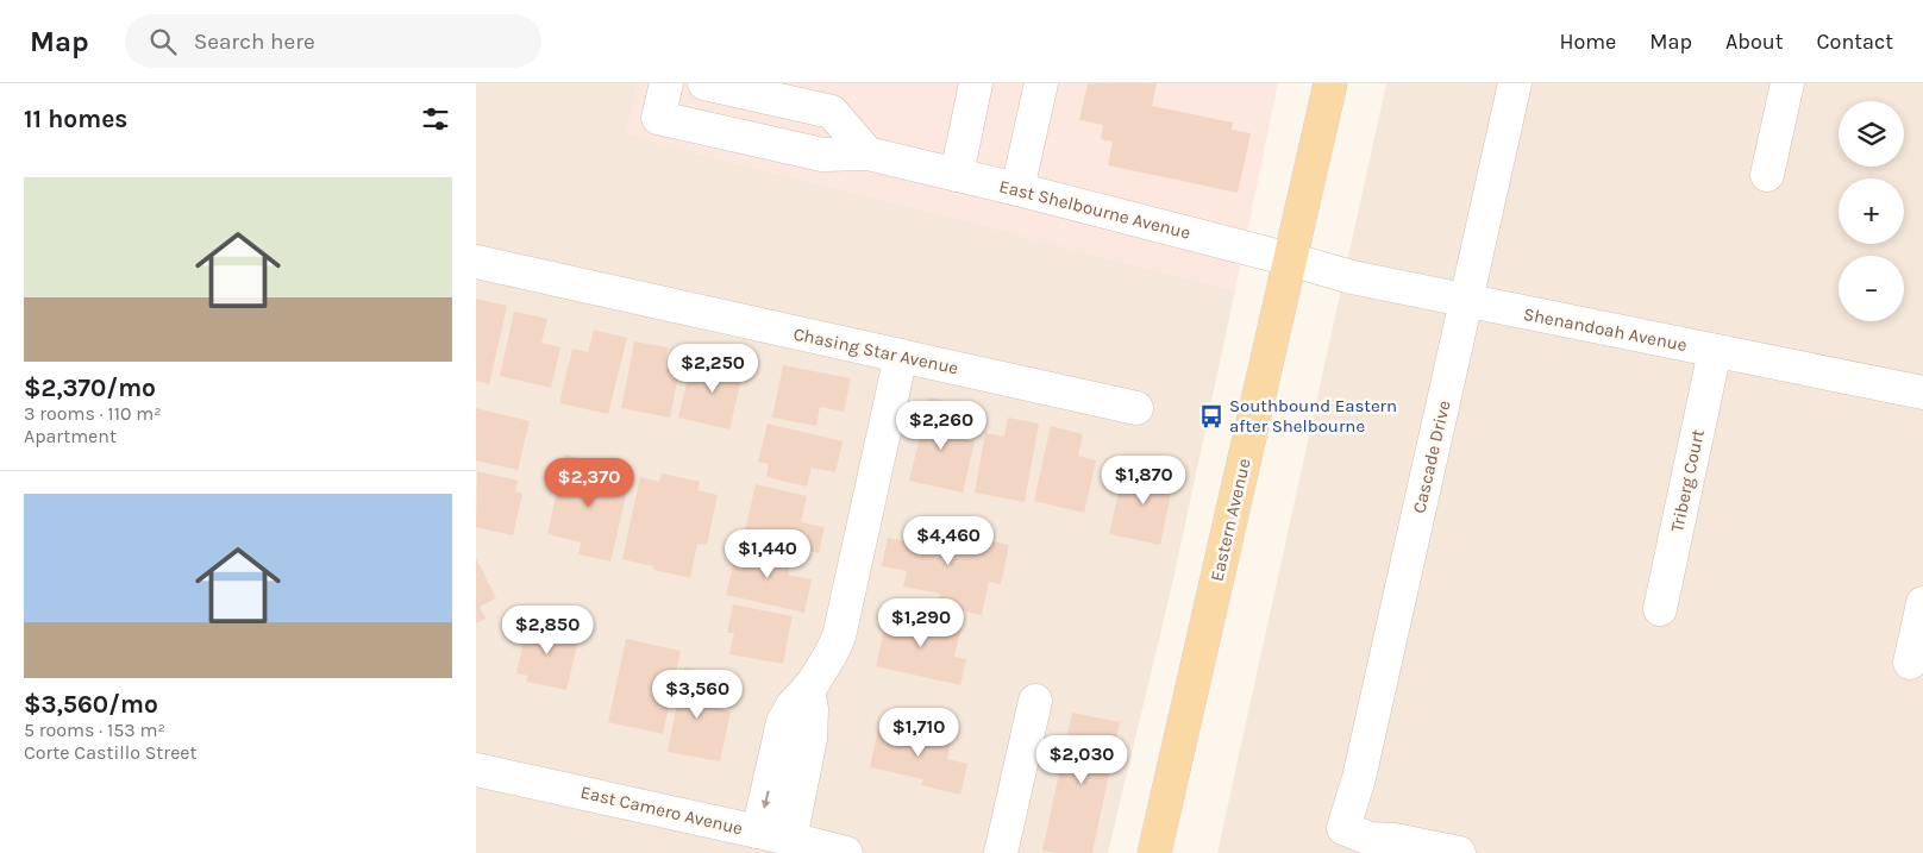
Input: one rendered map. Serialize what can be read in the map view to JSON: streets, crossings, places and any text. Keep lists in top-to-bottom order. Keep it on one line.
{"streets":{"main road":["Eastern Avenue"],"street":["East Shelbourne Avenue","Shenandoah Avenue","Chasing Star Avenue","Cascade Drive","Triberg Court","East Camero Avenue"]},"crossings":[["East Shelbourne Avenue","Shenandoah Avenue"],["East Shelbourne Avenue","Eastern Avenue"],["Shenandoah Avenue","Cascade Drive"],["Shenandoah Avenue","Triberg Court"],["Shenandoah Avenue","Eastern Avenue"]],"places":{"bus stop":["Southbound Eastern after Shelbourne"]},"page":{"header":"Map","search":"Search here","nav":["Home","Map","About","Contact"],"heading":"11 homes","map_buttons":["+","−"],"list":[{"name":"$2,370/mo","note":"3 rooms · 110 m² · Apartment"},{"name":"$3,560/mo","note":"5 rooms · 153 m² · Corte Castillo Street"}],"price":["$2,250","$2,260","$1,870","$2,370","$4,460","$1,440","$1,290","$2,850","$3,560","$1,710","$2,030"]}}
